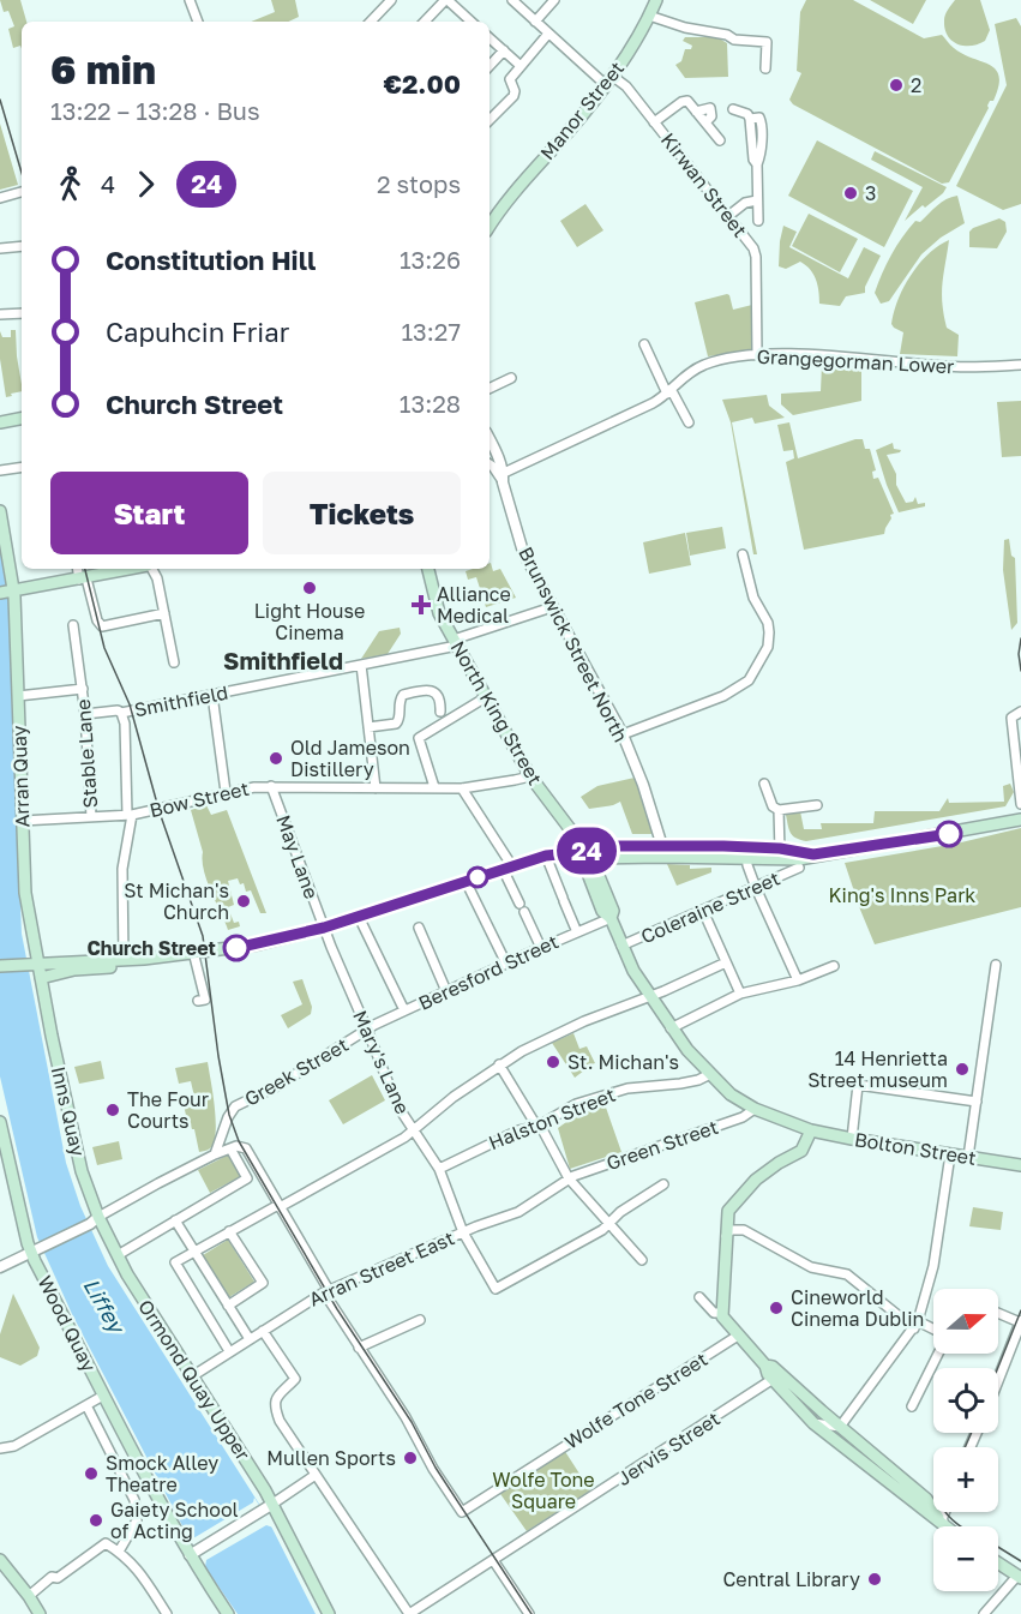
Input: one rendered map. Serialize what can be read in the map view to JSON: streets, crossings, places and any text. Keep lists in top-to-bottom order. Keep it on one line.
{"streets":{"main road":["Manor Street","North King Street","Arran Quay","Inns Quay","Bolton Street","Wood Quay","Ormond Quay Upper"],"street":["Kirwan Street","Grangegorman Lower","Brunswick Street North","Smithfield","Stable Lane","Bow Street","May Lane","Coleraine Street","Beresford Street","Mary's Lane","Greek Street","Halston Street","Green Street","Arran Street East","Wolfe Tone Street","Jervis Street"]},"crossings":[["Manor Street","Kirwan Street"],["Kirwan Street","Grangegorman Lower"],["Grangegorman Lower","Brunswick Street North"],["Brunswick Street North","Smithfield"],["Smithfield","North King Street"],["Smithfield","Stable Lane"],["North King Street","Bow Street"],["North King Street","Coleraine Street"],["North King Street","Beresford Street"],["North King Street","Halston Street"],["North King Street","Green Street"],["North King Street","Bolton Street"],["Stable Lane","Bow Street"],["Arran Quay","Bow Street"],["Arran Quay","Inns Quay"],["Bow Street","May Lane"],["May Lane","Mary's Lane"],["Beresford Street","Mary's Lane"],["Beresford Street","Greek Street"],["Mary's Lane","Greek Street"],["Mary's Lane","Halston Street"],["Mary's Lane","Green Street"],["Mary's Lane","Arran Street East"],["Inns Quay","Ormond Quay Upper"],["Green Street","Arran Street East"],["Arran Street East","Ormond Quay Upper"]],"districts":["Smithfield"],"water":["Liffey"],"parks":["King's Inns Park","Wolfe Tone Square"],"places":{"other":["2","3","Light House Cinema","Old Jameson Distillery","St Michan's Church","Church Street","St. Michan's","14 Henrietta Street museum","The Four Courts","Cineworld Cinema Dublin","Mullen Sports","Smock Alley Theatre","Gaiety School of Acting","Central Library"],"health":["Alliance Medical"]},"lines":["bus line 24"],"north":"right","page":{"on_map":"24","heading":["6 min","13:22 – 13:28 · Bus","€2.00"],"legs":["4","24","2 stops"],"list":[{"name":"Constitution Hill","value":"13:26"},{"name":"Capuhcin Friar","value":"13:27"},{"name":"Church Street","value":"13:28"}],"buttons":["Start","Tickets"],"map_buttons":["+","−"]}}
